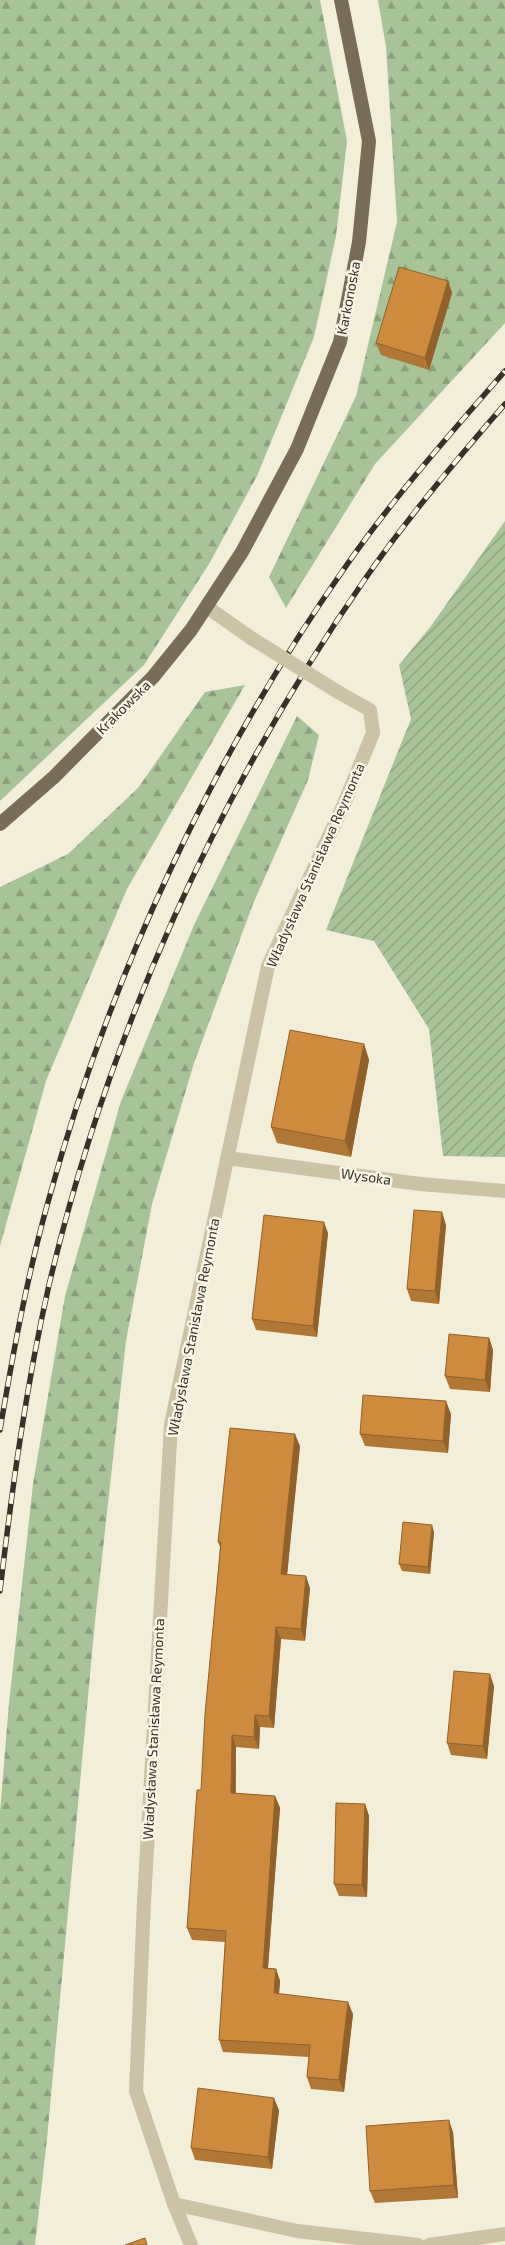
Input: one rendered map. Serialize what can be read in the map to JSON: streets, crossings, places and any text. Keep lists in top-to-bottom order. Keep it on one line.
{"streets":{"main road":["Karkonoska","Krakowska"],"street":["Władysława Stanisława Reymonta","Wysoka"]},"crossings":[["Karkonoska","Krakowska"],["Krakowska","Władysława Stanisława Reymonta"],["Władysława Stanisława Reymonta","Wysoka"]]}
